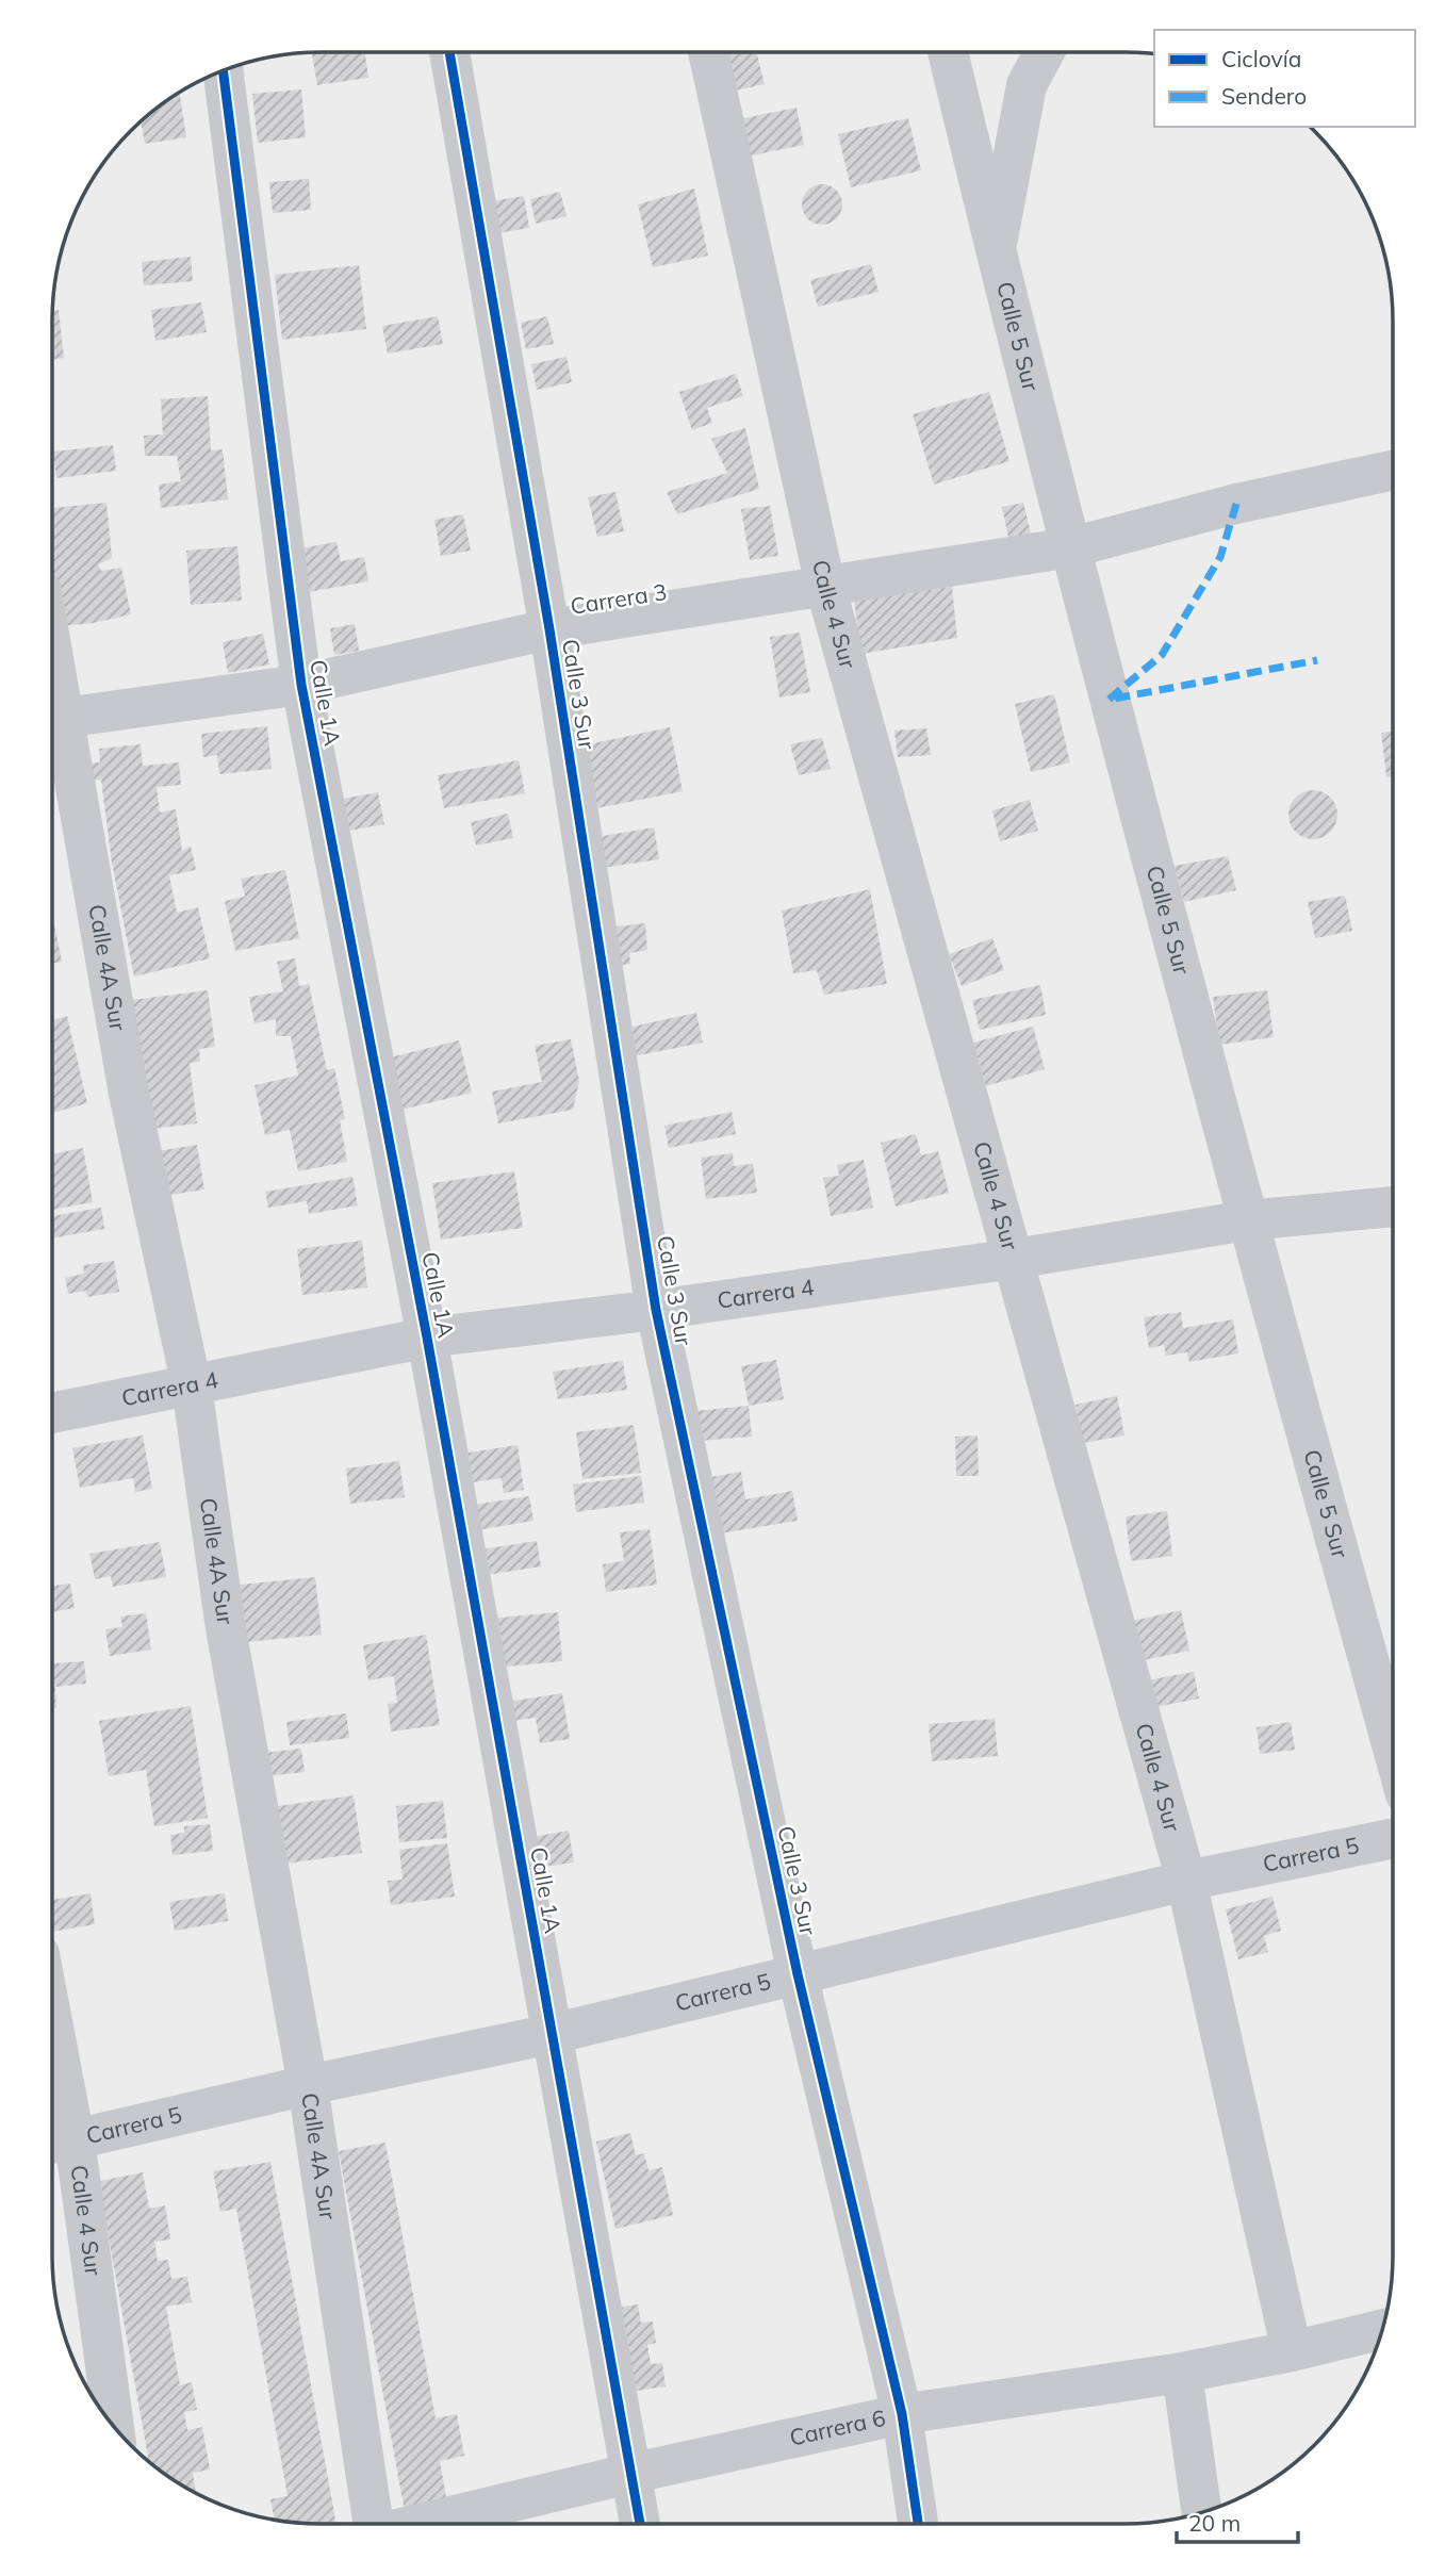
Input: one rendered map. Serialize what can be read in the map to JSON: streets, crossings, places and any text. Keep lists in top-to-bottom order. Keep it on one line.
{"streets":{"street":["Calle 5 Sur","Carrera 3","Calle 4 Sur","Calle 3 Sur","Calle 1A","Calle 4A Sur","Carrera 4","Carrera 5","Carrera 6"]},"crossings":[["Calle 5 Sur","Carrera 3"],["Calle 5 Sur","Carrera 4"],["Carrera 3","Calle 4 Sur"],["Carrera 3","Calle 3 Sur"],["Carrera 3","Calle 1A"],["Carrera 3","Calle 4A Sur"],["Calle 4 Sur","Carrera 4"],["Calle 4 Sur","Carrera 5"],["Calle 4 Sur","Carrera 6"],["Calle 3 Sur","Carrera 4"],["Calle 3 Sur","Carrera 5"],["Calle 3 Sur","Carrera 6"],["Calle 1A","Carrera 4"],["Calle 1A","Carrera 5"],["Calle 1A","Carrera 6"],["Calle 4A Sur","Carrera 4"],["Calle 4A Sur","Carrera 5"]],"legend":["Ciclovía","Sendero"],"scale_bar":"20 m"}
